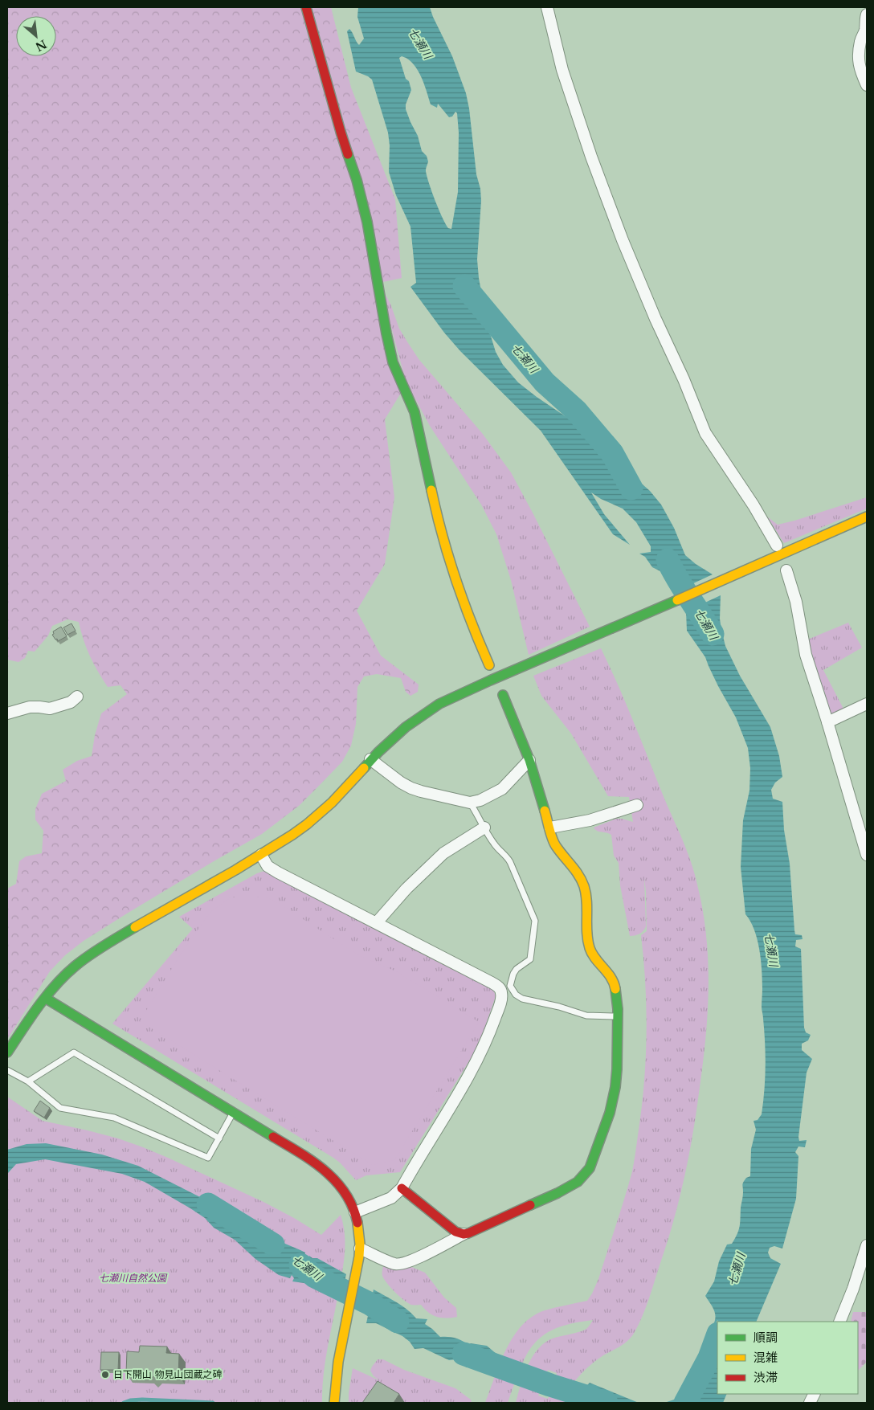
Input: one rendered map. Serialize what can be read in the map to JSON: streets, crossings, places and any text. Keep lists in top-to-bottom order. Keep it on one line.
{"water":["七瀬川"],"parks":["七瀬川自然公園"],"places":["日下開山 物見山団蔵之碑"],"legend":["順調","混雑","渋滞"],"north":"bottom right"}
